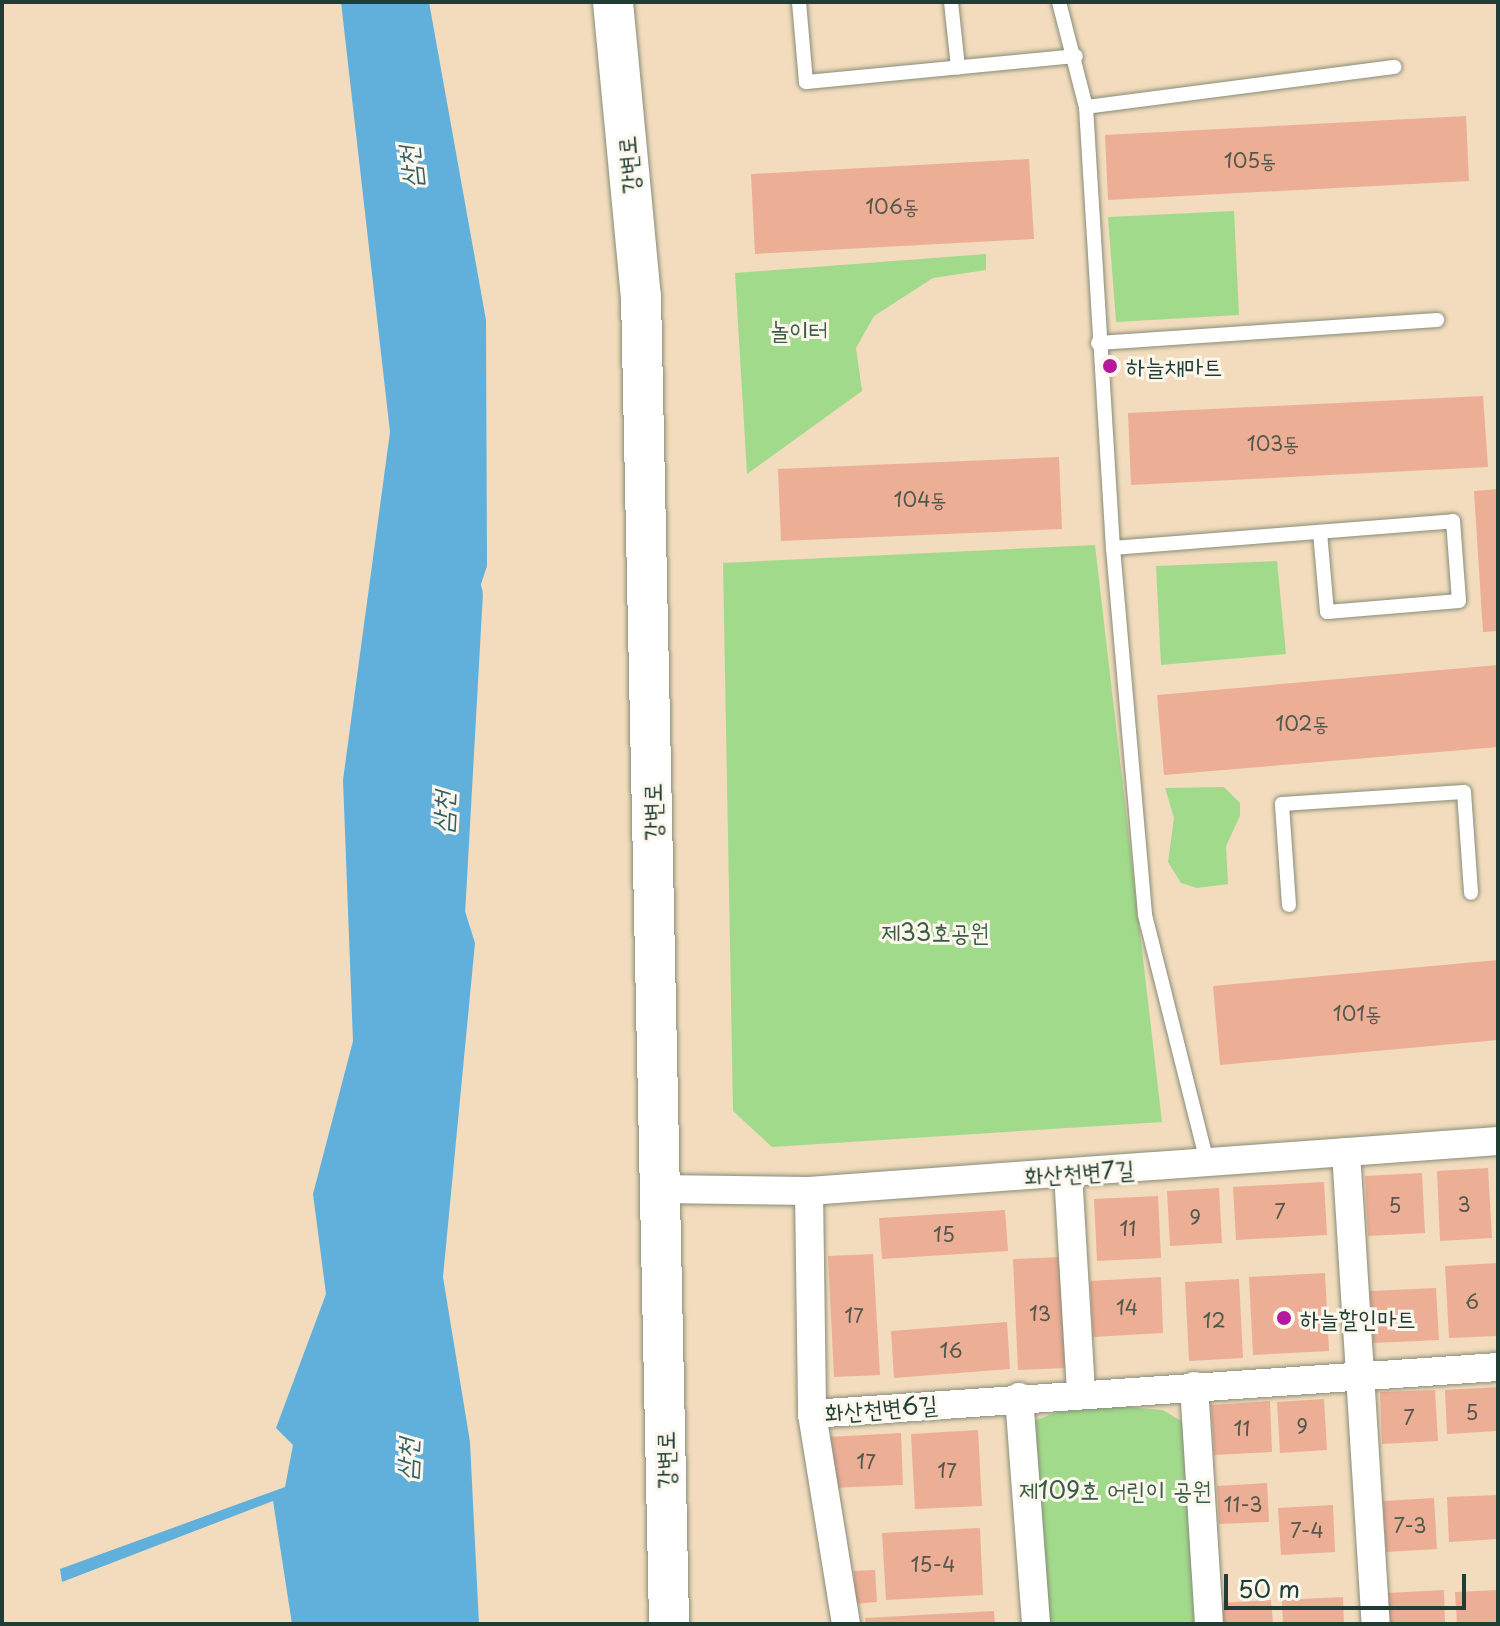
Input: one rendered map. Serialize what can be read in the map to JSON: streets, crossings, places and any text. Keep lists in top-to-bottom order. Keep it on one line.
{"streets":{"street":["강변로","화산천변7길","화산천변6길"]},"crossings":[["강변로","화산천변7길"]],"water":["삼천"],"parks":["놀이터","제33호공원","제109호 어린이 공원"],"places":["하늘채마트","하늘할인마트"],"house_numbers":["105동","106동","103동","104동","102동","101동","3","5","7","9","11","15","6","14","13","17","12","16","5","7","9","11","17","17","11-3","7-3","7-4","15-4"],"scale_bar":"50 m"}
